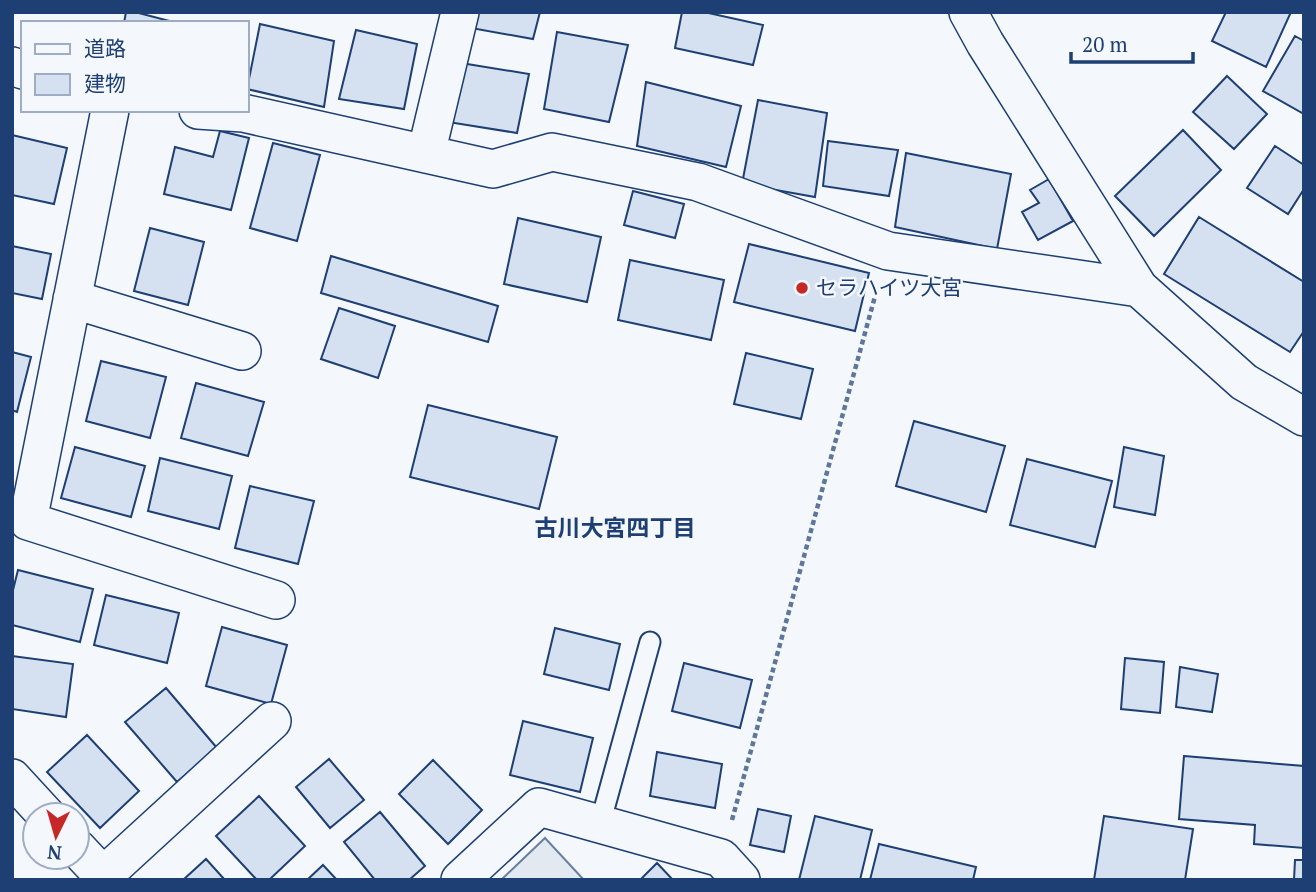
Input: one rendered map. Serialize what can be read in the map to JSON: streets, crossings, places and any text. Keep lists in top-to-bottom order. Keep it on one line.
{"districts":["古川大宮四丁目"],"places":["セラハイツ大宮"],"legend":["道路","建物"],"scale_bar":"20 m","north":"bottom"}
